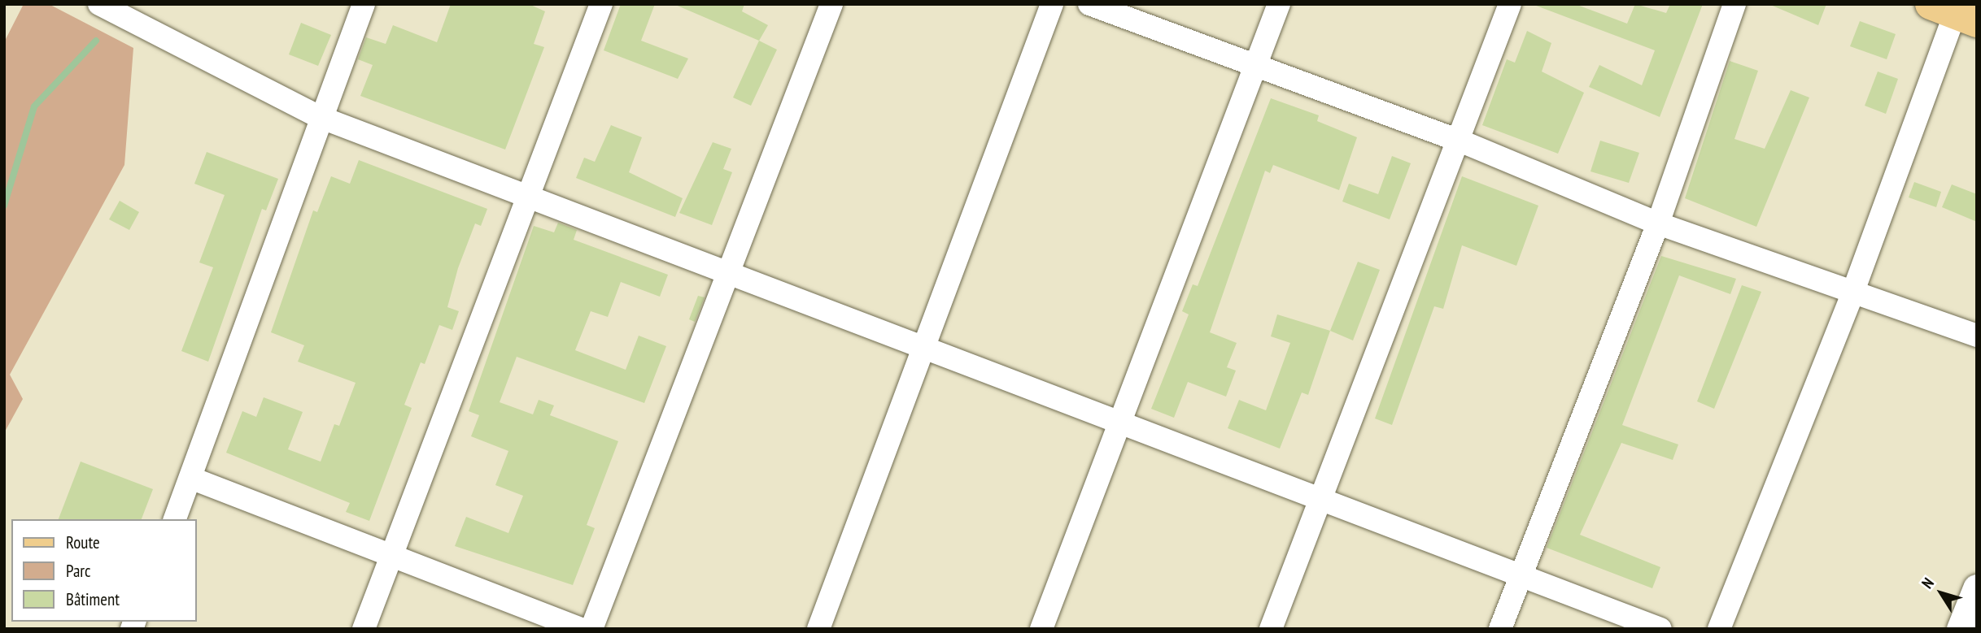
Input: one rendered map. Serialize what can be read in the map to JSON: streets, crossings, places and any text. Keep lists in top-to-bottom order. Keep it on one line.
{"legend":["Route","Parc","Bâtiment"],"north":"top left"}
